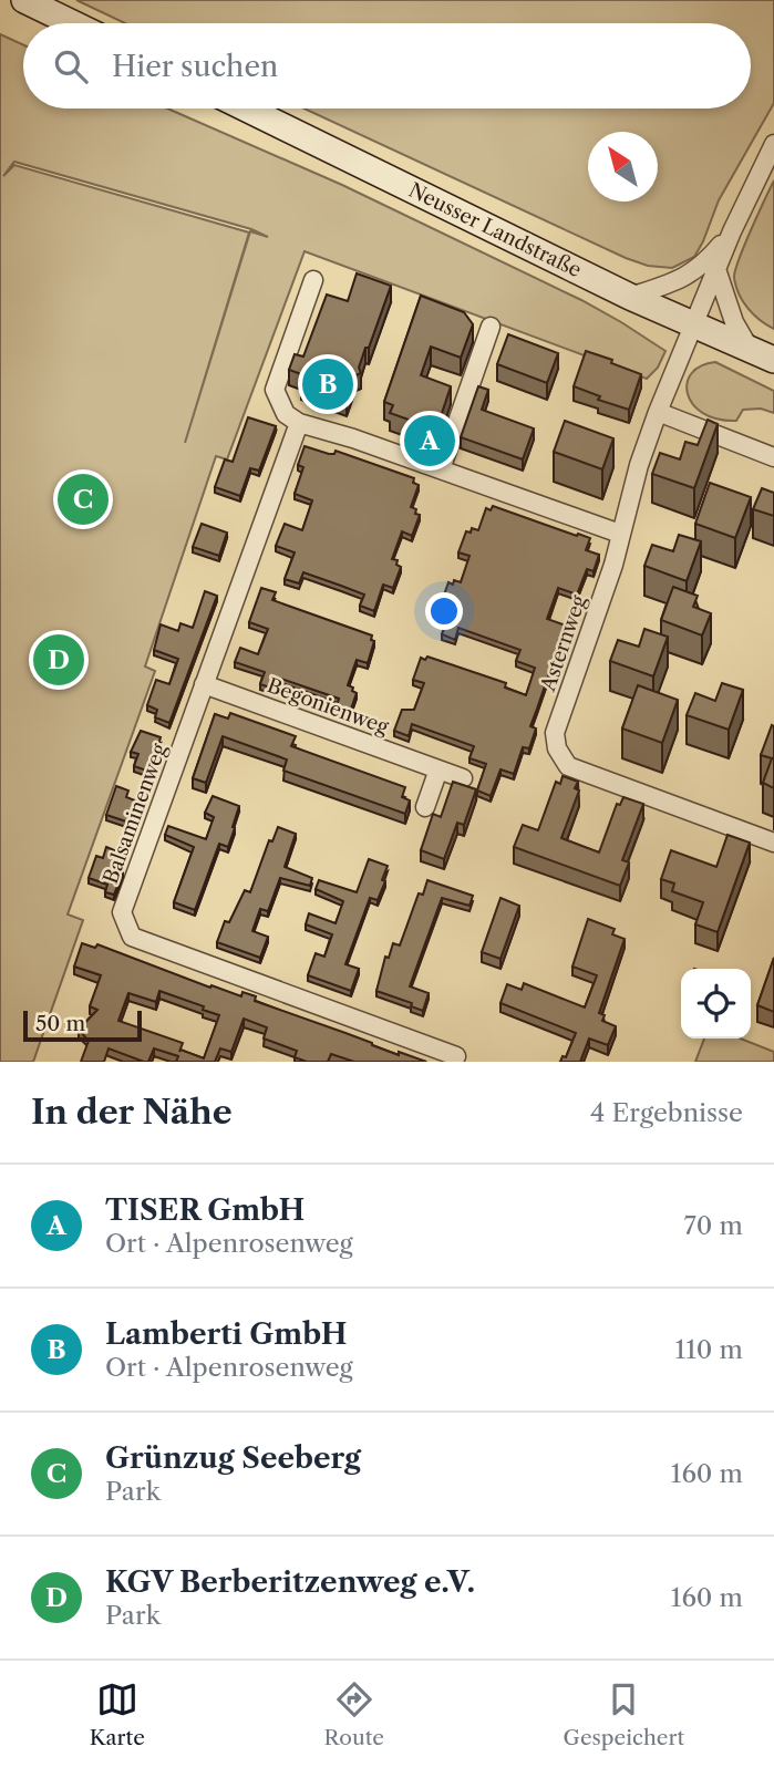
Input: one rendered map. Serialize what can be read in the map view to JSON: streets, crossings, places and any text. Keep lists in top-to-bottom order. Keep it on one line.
{"streets":{"main road":["Neusser Landstraße"],"street":["Asternweg","Begonienweg","Balsaminenweg"]},"crossings":[["Neusser Landstraße","Asternweg"],["Begonienweg","Balsaminenweg"]],"scale_bar":"50 m","north":"top left","page":{"search":"Hier suchen","pins":["B","A","C","D"],"scale":"50 m","heading":["In der Nähe","4 Ergebnisse"],"list":[{"mark":"A","name":"TISER GmbH","note":"Ort · Alpenrosenweg","value":"70 m"},{"mark":"B","name":"Lamberti GmbH","note":"Ort · Alpenrosenweg","value":"110 m"},{"mark":"C","name":"Grünzug Seeberg","note":"Park","value":"160 m"},{"mark":"D","name":"KGV Berberitzenweg e.V.","note":"Park","value":"160 m"}],"nav":["Karte","Route","Gespeichert"]}}
